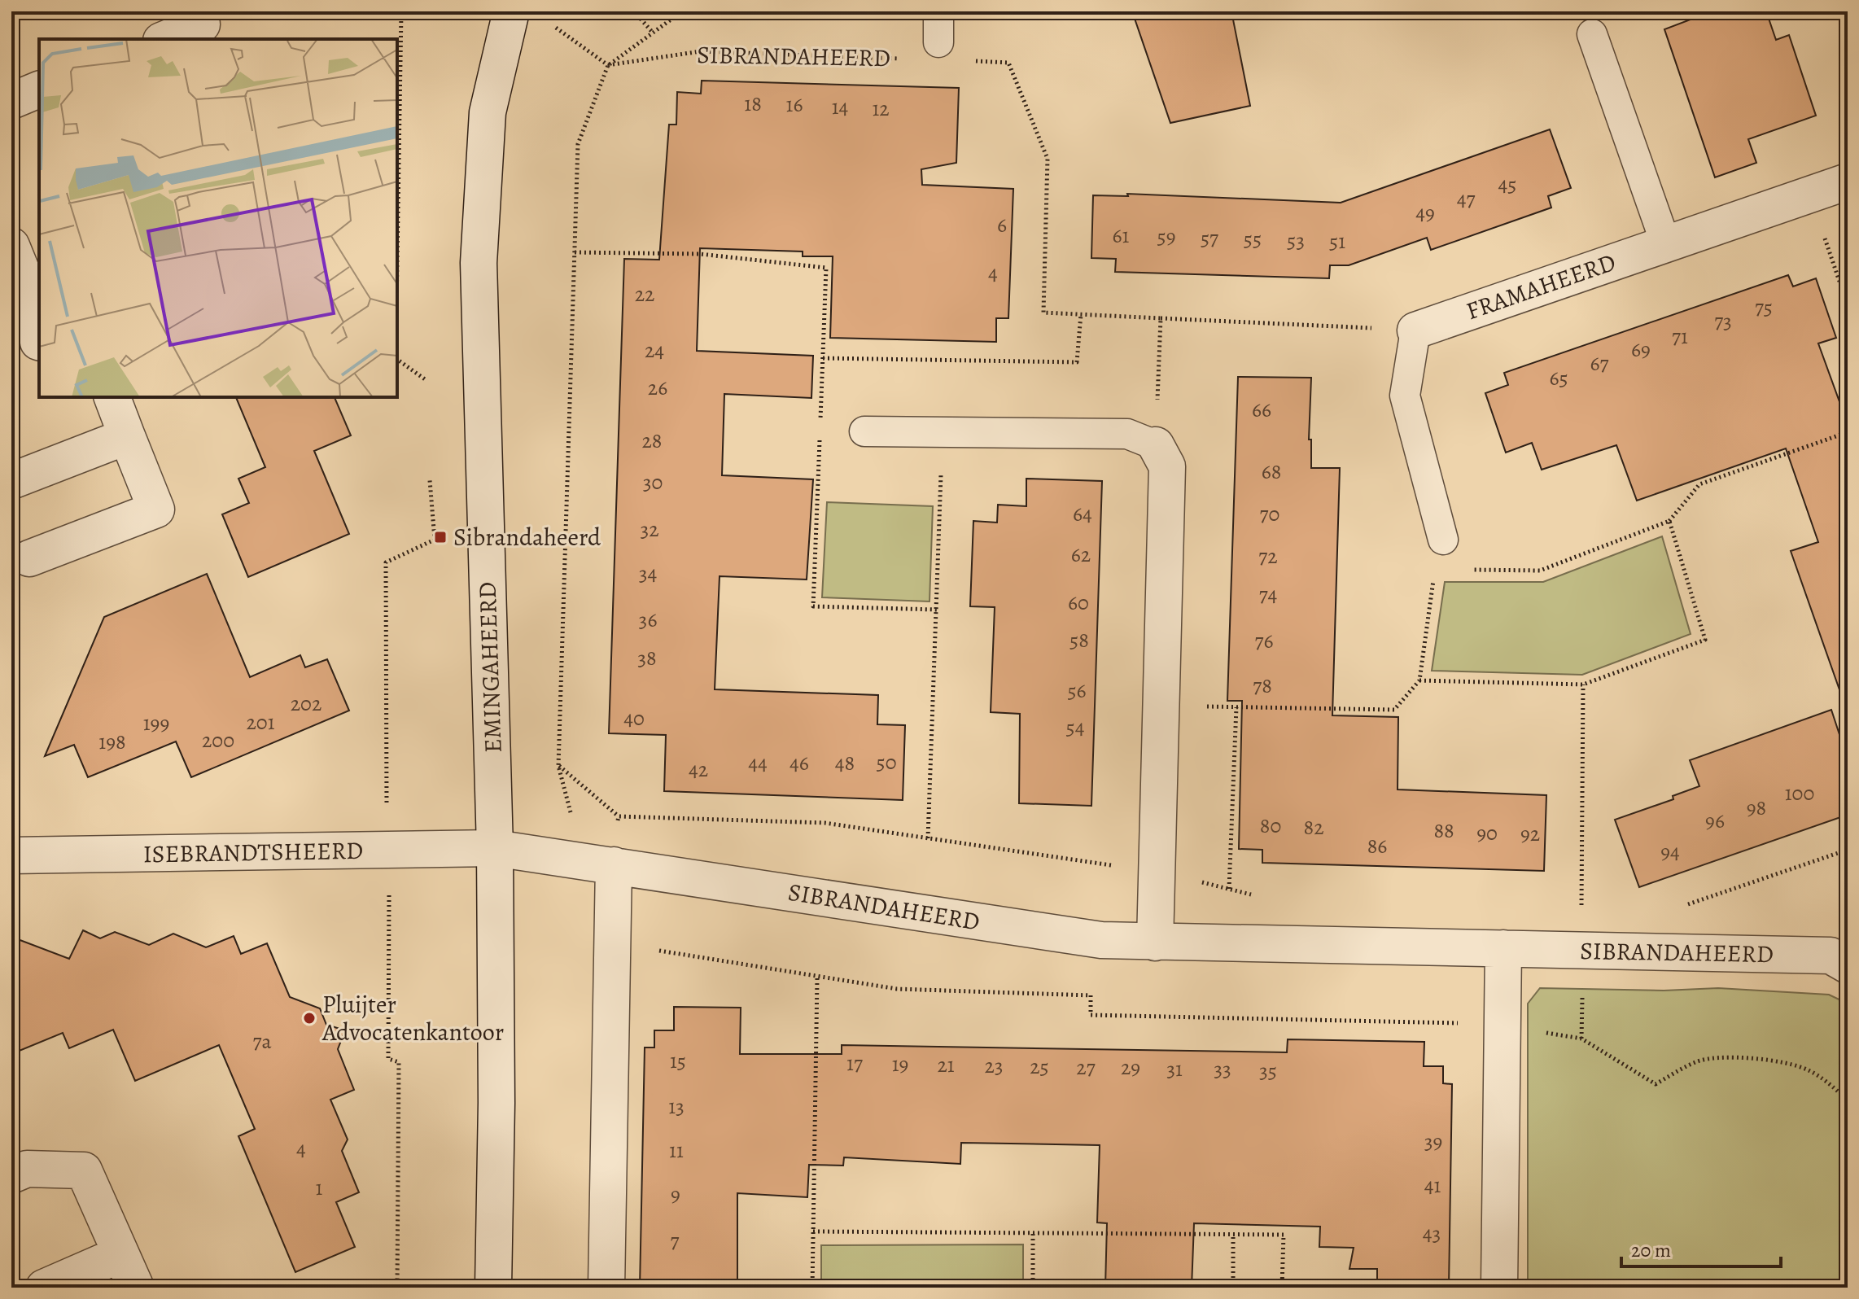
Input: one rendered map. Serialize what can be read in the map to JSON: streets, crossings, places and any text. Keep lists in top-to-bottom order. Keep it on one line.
{"streets":{"street":["SIBRANDAHEERD","FRAMAHEERD","EMINGAHEERD","ISEBRANDTSHEERD"]},"crossings":[["SIBRANDAHEERD","EMINGAHEERD"],["SIBRANDAHEERD","ISEBRANDTSHEERD"],["EMINGAHEERD","ISEBRANDTSHEERD"]],"places":{"transit":["Sibrandaheerd"],"other":["Pluijter Advocatenkantoor"]},"house_numbers":["18","16","14","12","45","47","49","6","61","59","57","55","53","51","4","22","75","73","71","69","24","67","65","26","66","28","68","30","64","70","32","62","72","34","74","60","36","58","76","38","78","56","202","40","201","199","54","200","198","50","44","46","48","42","100","98","96","80","82","88","90","92","86","94","7a","15","17","19","21","23","25","27","29","31","33","35","13","39","4","11","41","1","9","43","7"],"scale_bar":"20 m"}
